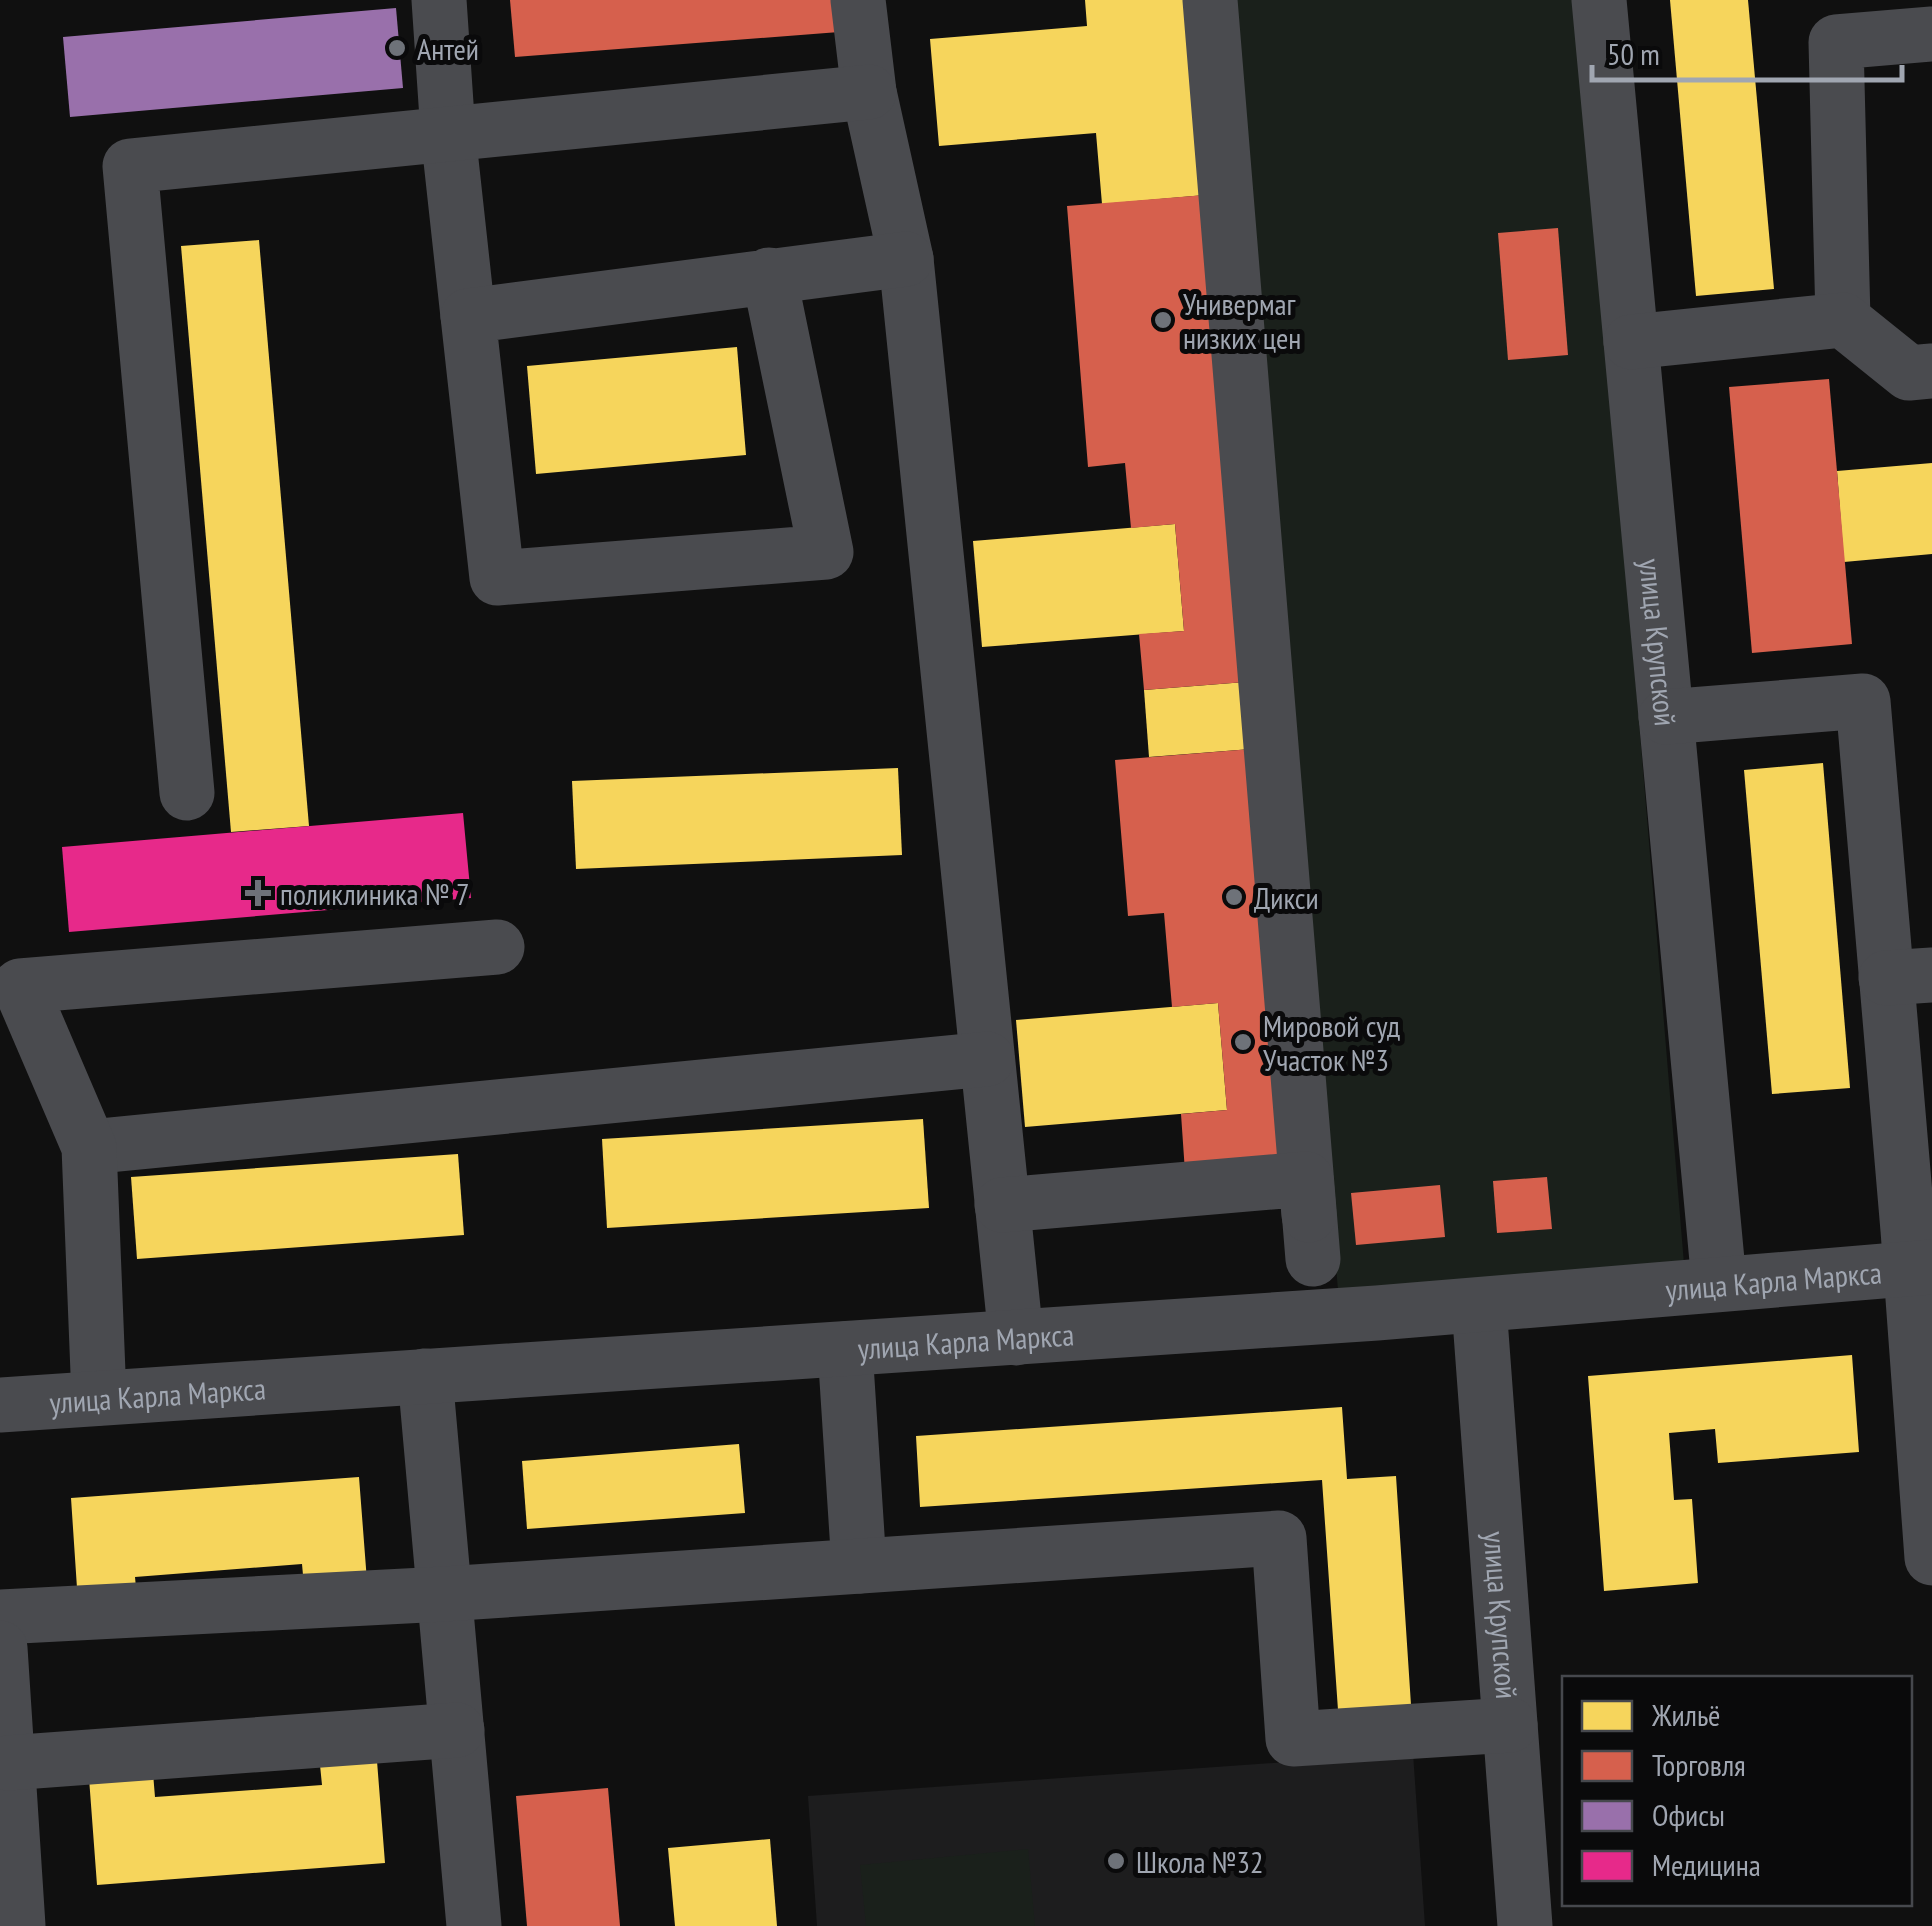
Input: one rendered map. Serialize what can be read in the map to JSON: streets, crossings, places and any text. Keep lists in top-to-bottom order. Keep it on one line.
{"streets":{"street":["улица Крупской","улица Карла Маркса"]},"crossings":[["улица Крупской","улица Карла Маркса"]],"places":{"other":["Антей","Универмаг низких цен","Дикси","Мировой суд Участок №3","Школа №32"],"health":["поликлиника № 7"]},"legend":["Жильё","Торговля","Офисы","Медицина"],"scale_bar":"50 m"}
